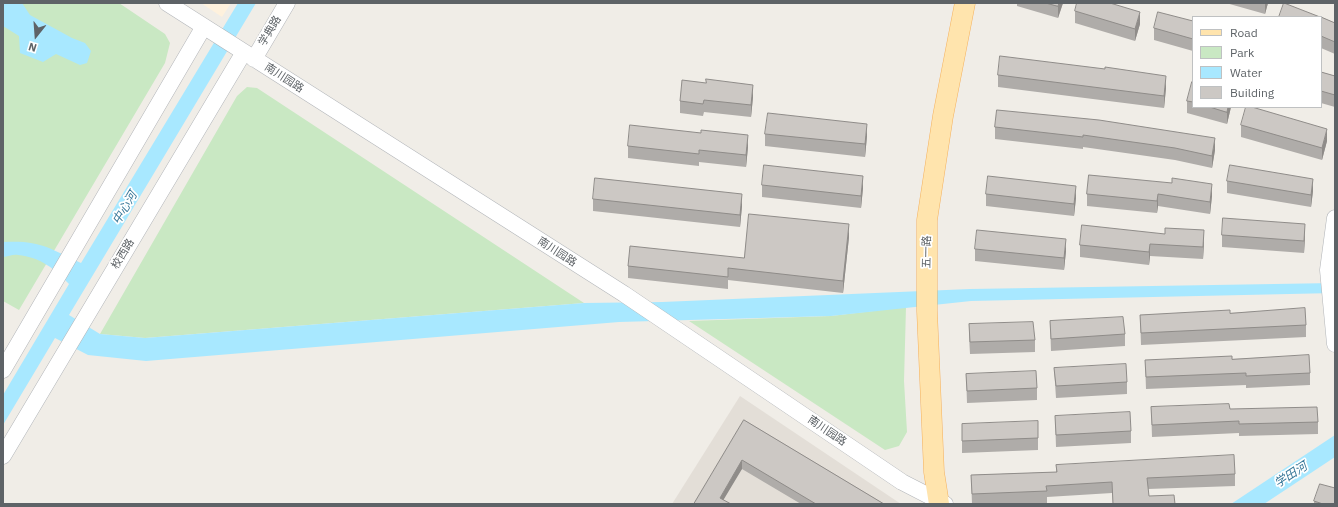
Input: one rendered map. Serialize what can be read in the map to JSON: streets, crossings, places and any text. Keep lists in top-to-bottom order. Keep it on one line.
{"streets":{"main road":["五一路"],"street":["学典路","南川园路","校西路"]},"crossings":[["学典路","南川园路"],["学典路","校西路"],["南川园路","五一路"],["南川园路","校西路"]],"water":["中心河","学田河"],"legend":["Road","Park","Water","Building"],"north":"bottom"}
